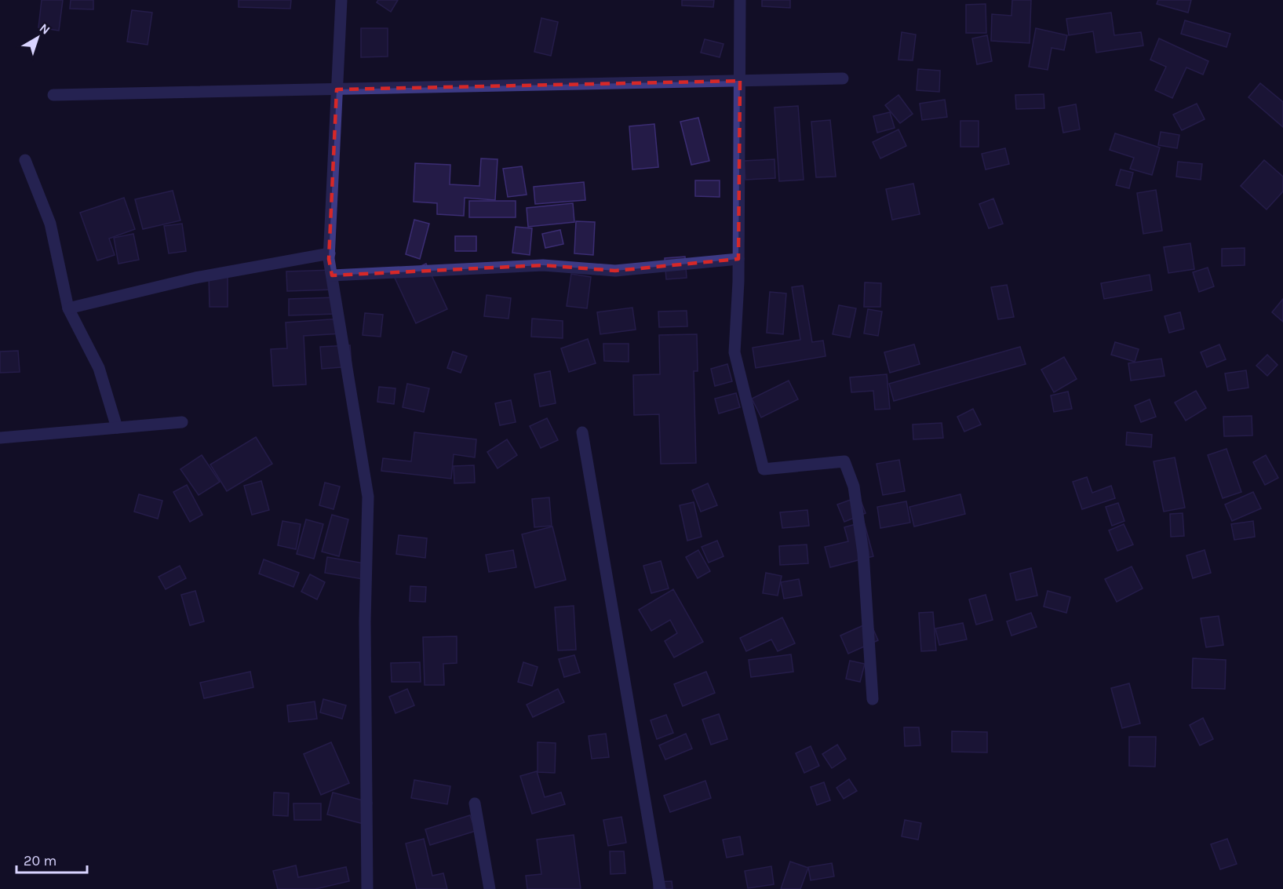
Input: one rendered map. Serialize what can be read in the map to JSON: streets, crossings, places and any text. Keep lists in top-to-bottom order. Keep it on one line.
{"scale_bar":"20 m","north":"top right"}
